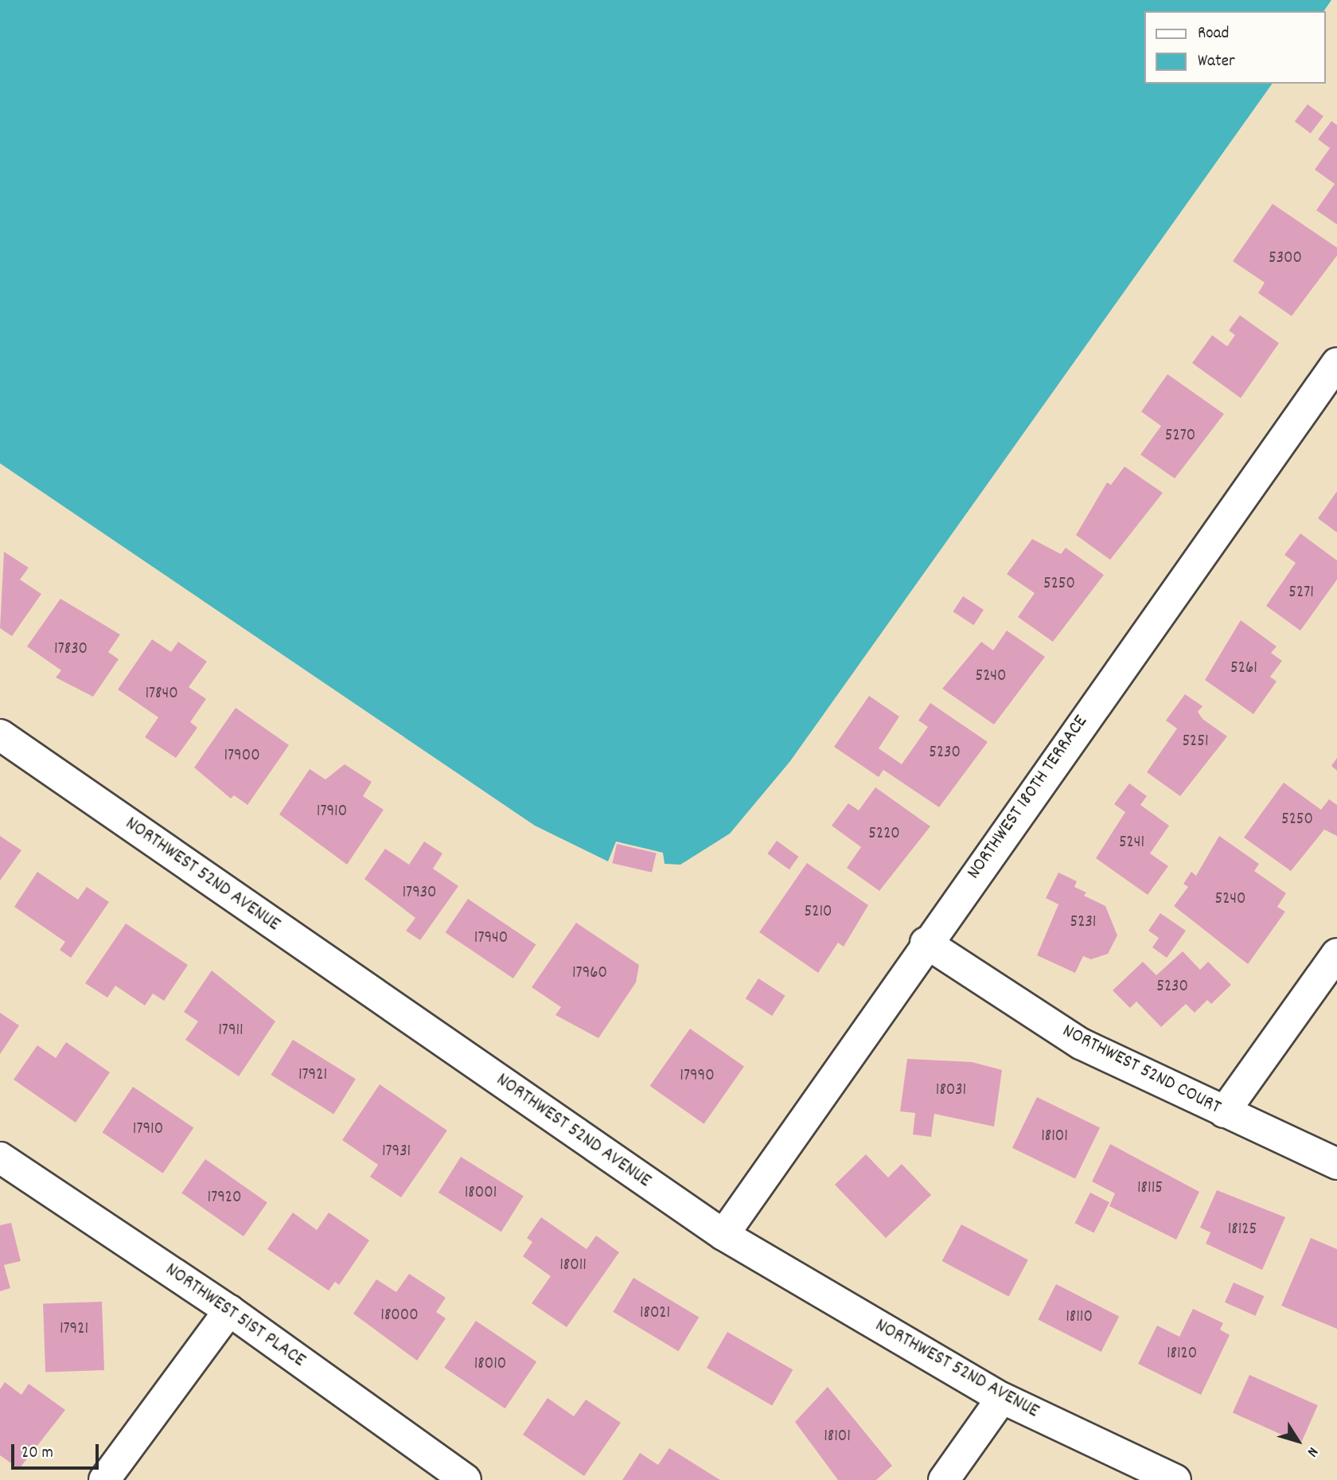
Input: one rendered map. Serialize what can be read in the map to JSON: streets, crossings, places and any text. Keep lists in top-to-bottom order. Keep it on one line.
{"streets":{"street":["NORTHWEST 180TH TERRACE","NORTHWEST 52ND AVENUE","NORTHWEST 52ND COURT","NORTHWEST 51ST PLACE"]},"crossings":[["NORTHWEST 180TH TERRACE","NORTHWEST 52ND AVENUE"],["NORTHWEST 180TH TERRACE","NORTHWEST 52ND COURT"]],"house_numbers":["5300","5270","5250","5271","17830","5261","5240","17840","5251","5230","17900","17910","5250","5220","5241","17930","5240","5210","5231","17940","17960","5230","17911","17921","17990","18031","17910","18101","17931","18115","18001","17920","18125","18011","18021","18000","18110","17921","18120","18010","18101"],"legend":["Road","Water"],"scale_bar":"20 m","north":"bottom right"}
